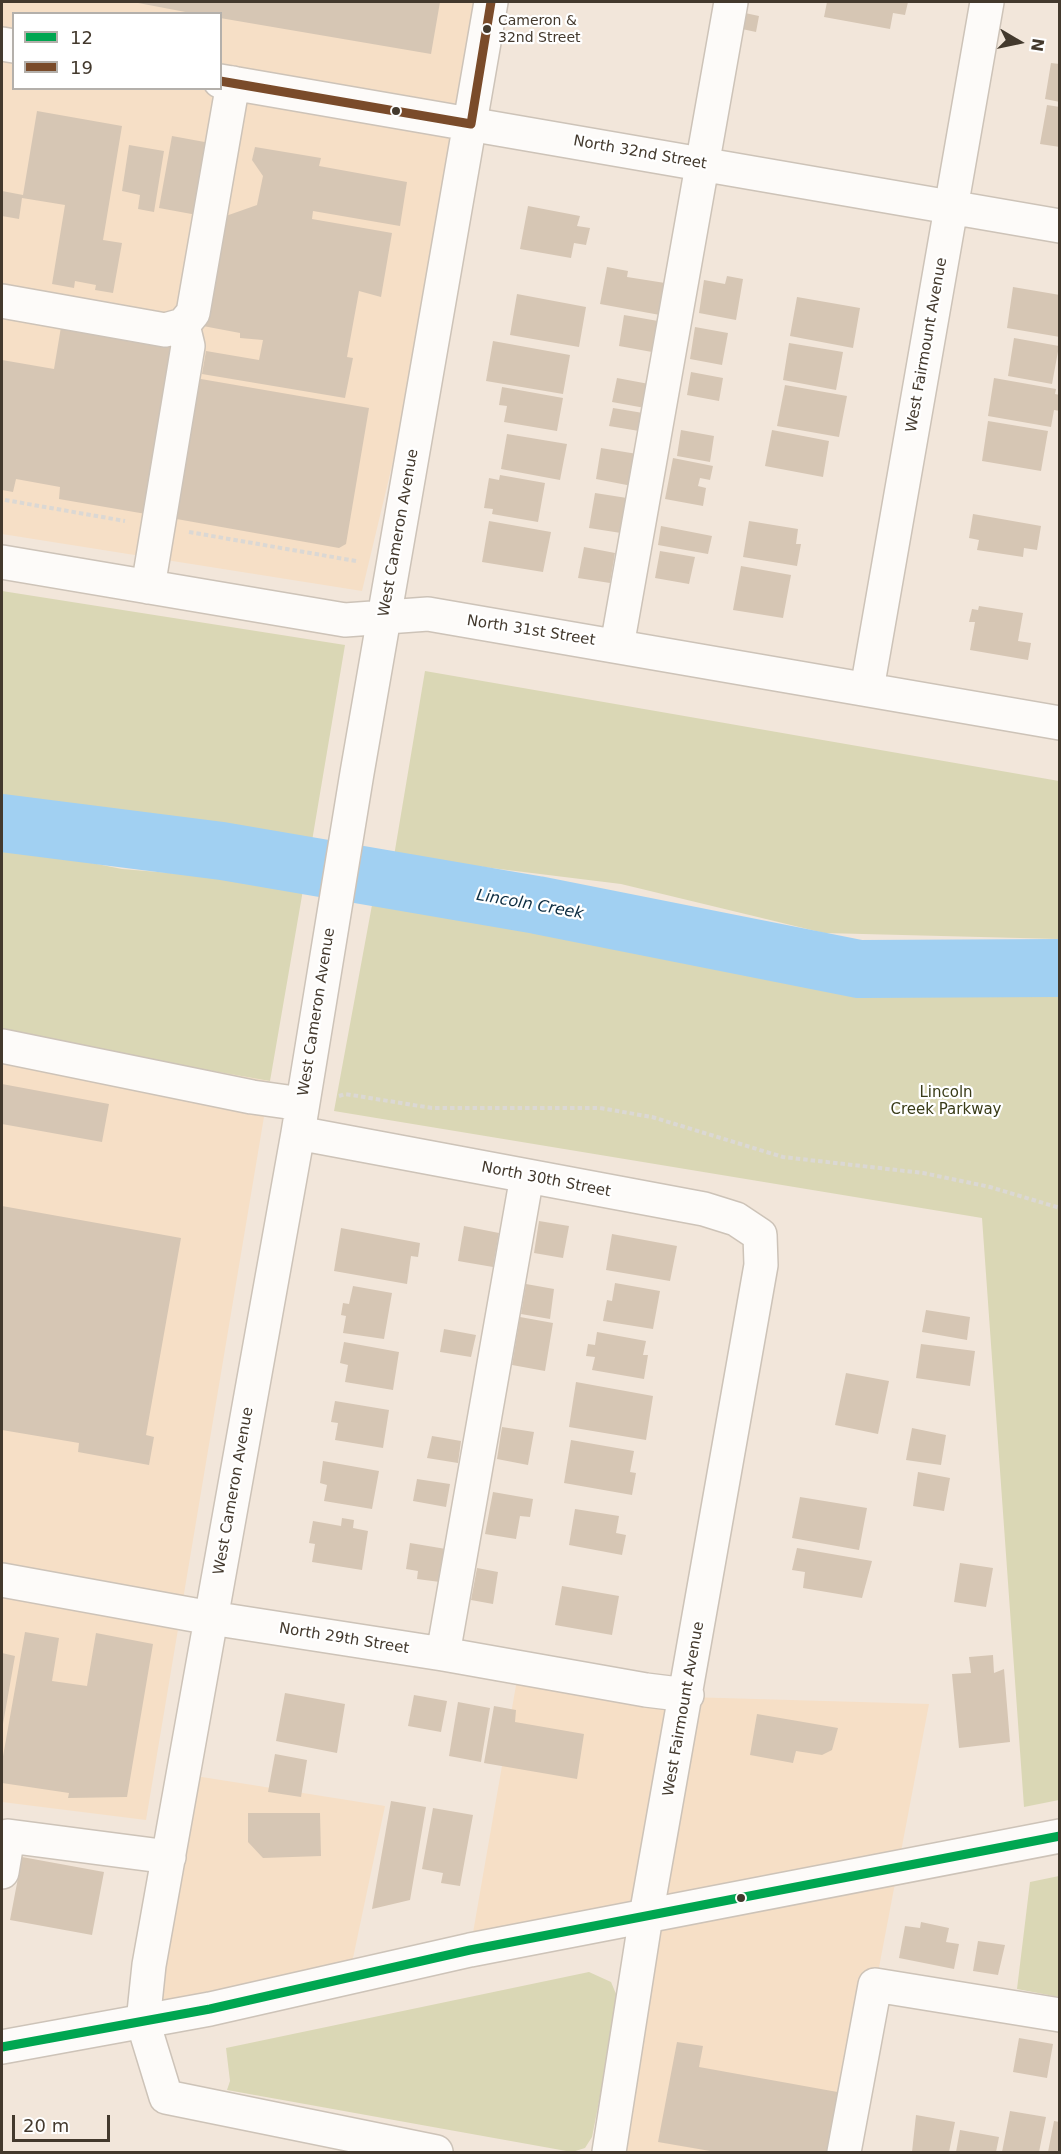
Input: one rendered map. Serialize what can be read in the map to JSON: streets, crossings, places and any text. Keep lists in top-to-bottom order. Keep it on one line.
{"streets":{"street":["North 32nd Street","West Fairmount Avenue","West Cameron Avenue","North 31st Street","North 30th Street","North 29th Street"]},"crossings":[["North 32nd Street","West Fairmount Avenue"],["North 32nd Street","West Cameron Avenue"],["West Fairmount Avenue","North 31st Street"],["West Fairmount Avenue","North 30th Street"],["West Fairmount Avenue","North 29th Street"],["West Cameron Avenue","North 31st Street"],["West Cameron Avenue","North 30th Street"],["West Cameron Avenue","North 29th Street"]],"water":["Lincoln Creek"],"parks":["Lincoln Creek Parkway"],"places":["Cameron & 32nd Street"],"lines":["transit line 19","transit line 12"],"legend":["12","19"],"scale_bar":"20 m","north":"right"}
